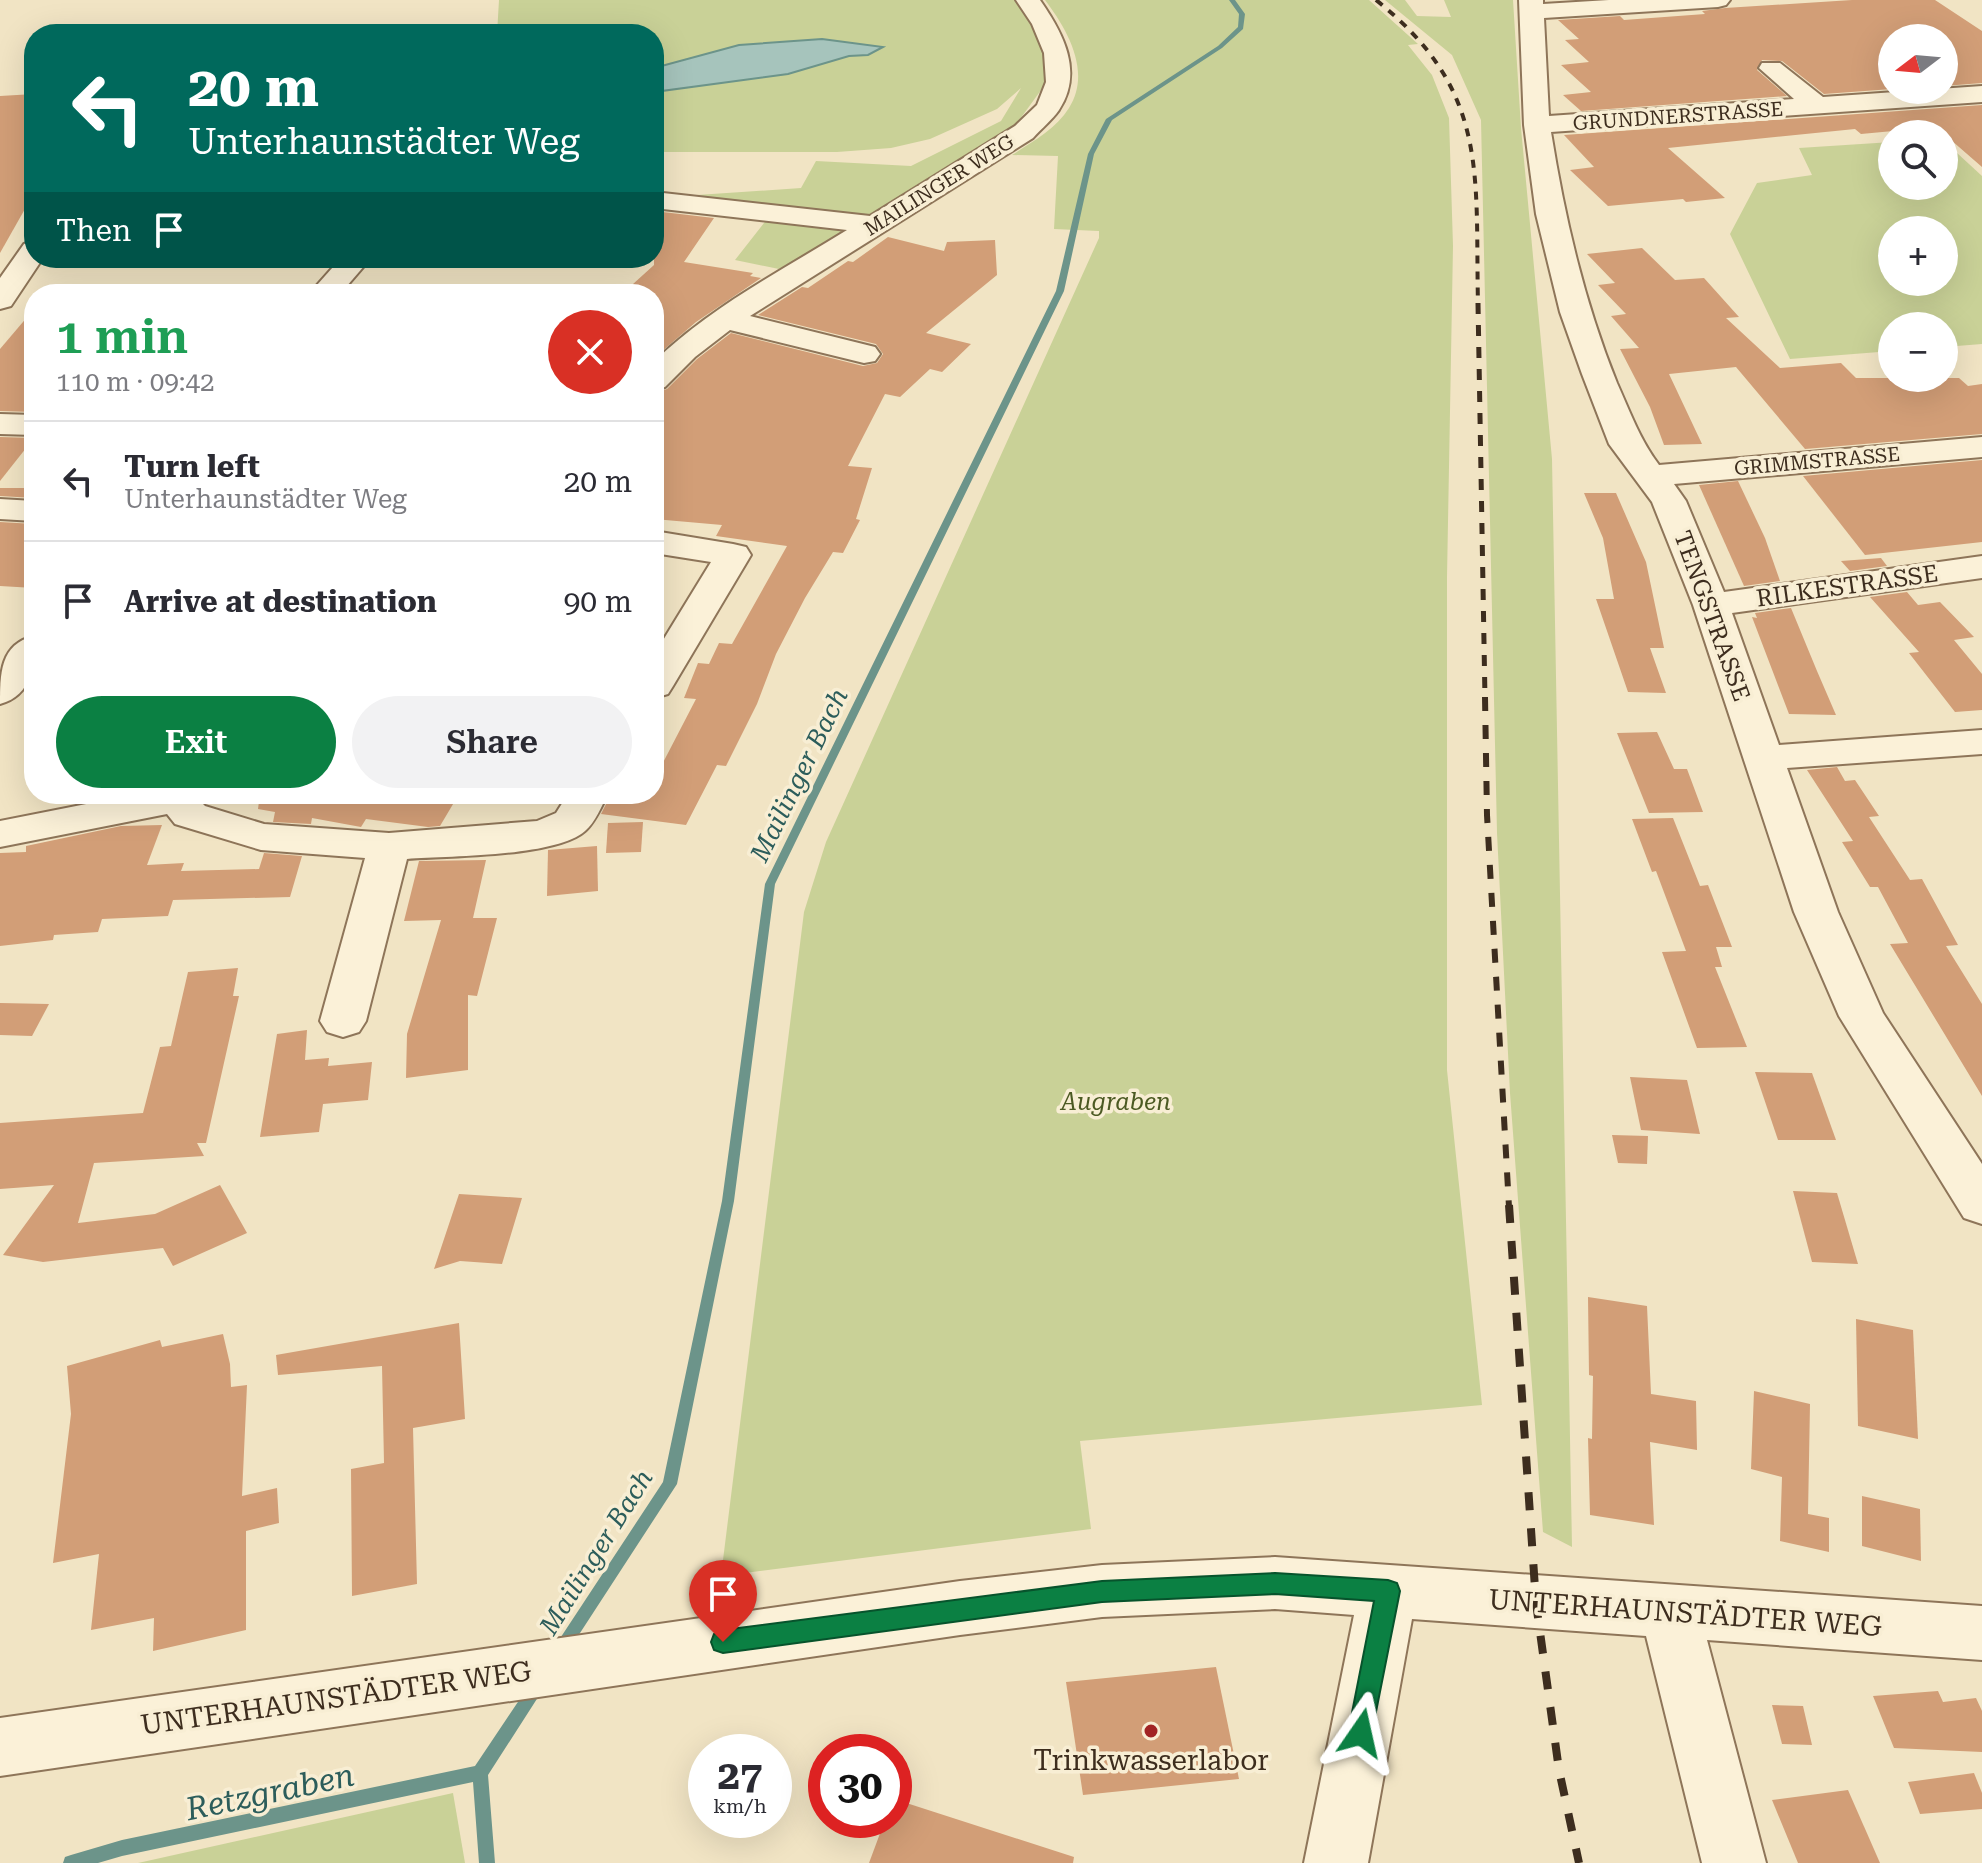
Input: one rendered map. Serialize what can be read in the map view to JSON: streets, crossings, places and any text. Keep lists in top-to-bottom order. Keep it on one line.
{"streets":{"street":["GRUNDNERSTRASSE","MAILINGER WEG","GRIMMSTRASSE","RILKESTRASSE","TENGSTRASSE","UNTERHAUNSTÄDTER WEG"]},"crossings":[["GRUNDNERSTRASSE","TENGSTRASSE"],["GRIMMSTRASSE","TENGSTRASSE"],["RILKESTRASSE","TENGSTRASSE"]],"water":["Mailinger Bach","Retzgraben"],"parks":["Augraben"],"places":["Trinkwasserlabor"],"north":"left","page":{"map_buttons":["+","−"],"turn":["20 m","Unterhaunstädter Weg"],"then":"Then","heading":["1 min","110 m · 09:42"],"list":[{"name":"Turn left","note":"Unterhaunstädter Weg","value":"20 m"},{"name":"Arrive at destination","value":"90 m"}],"buttons":["Exit","Share"],"speed":"27 km/h","limit":"30"}}
